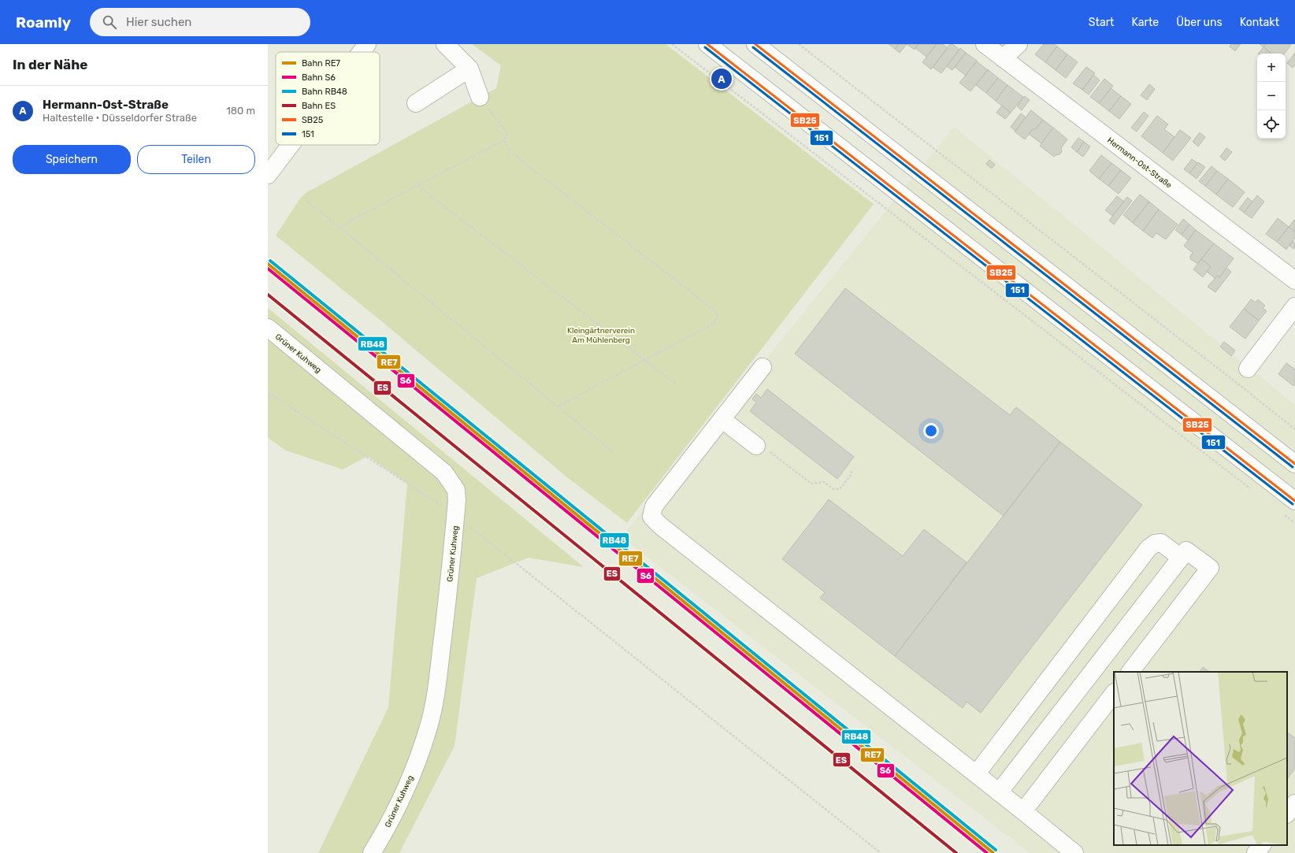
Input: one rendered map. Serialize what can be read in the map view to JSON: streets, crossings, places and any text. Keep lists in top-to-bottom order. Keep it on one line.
{"streets":{"main road":["Hermann-Ost-Straße","Grüner Kuhweg"]},"parks":["Kleingärtnerverein Am Mühlenberg"],"lines":["transit line SB25","transit line 151","rail line RB48","rail line RE7","rail line S6","rail line ES"],"legend":["Bahn RE7","Bahn S6","Bahn RB48","Bahn ES","SB25","151"],"page":{"header":"Roamly","search":"Hier suchen","nav":["Start","Karte","Über uns","Kontakt"],"heading":"In der Nähe","map_buttons":["+","−"],"pins":"A","list":[{"mark":"A","name":"Hermann-Ost-Straße","note":"Haltestelle · Düsseldorfer Straße","value":"180 m"}],"buttons":["Speichern","Teilen"]}}
